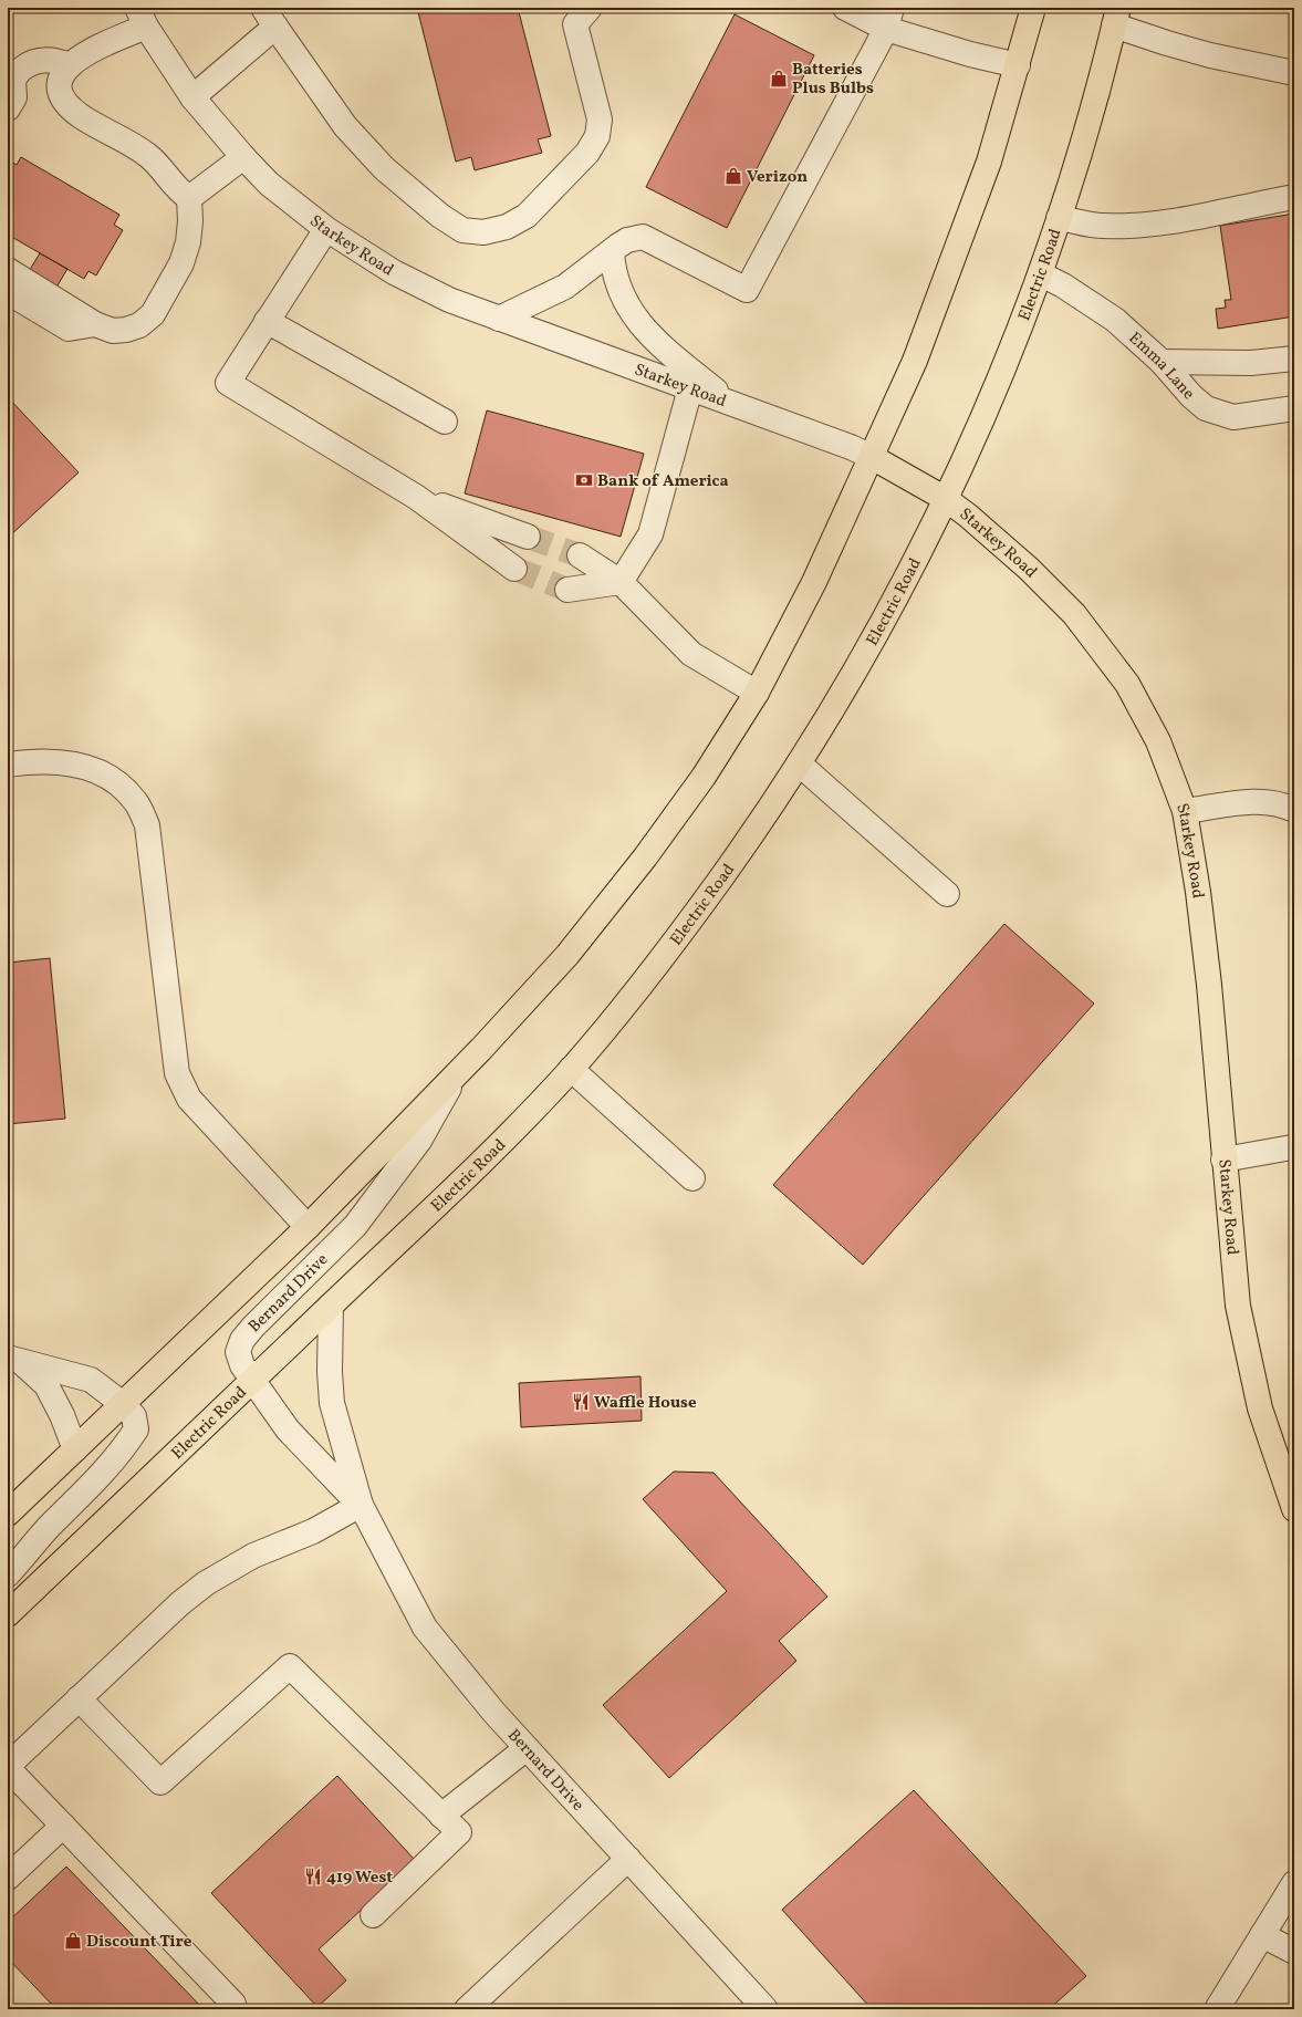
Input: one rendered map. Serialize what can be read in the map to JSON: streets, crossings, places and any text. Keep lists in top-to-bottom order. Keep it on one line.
{"streets":{"main road":["Starkey Road","Electric Road"],"street":["Emma Lane","Bernard Drive"]},"crossings":[["Starkey Road","Electric Road"],["Electric Road","Emma Lane"],["Electric Road","Bernard Drive"]],"places":{"shop":["Batteries Plus Bulbs","Verizon","Discount Tire"],"bank":["Bank of America"],"restaurant":["Waffle House","419 West"]}}
